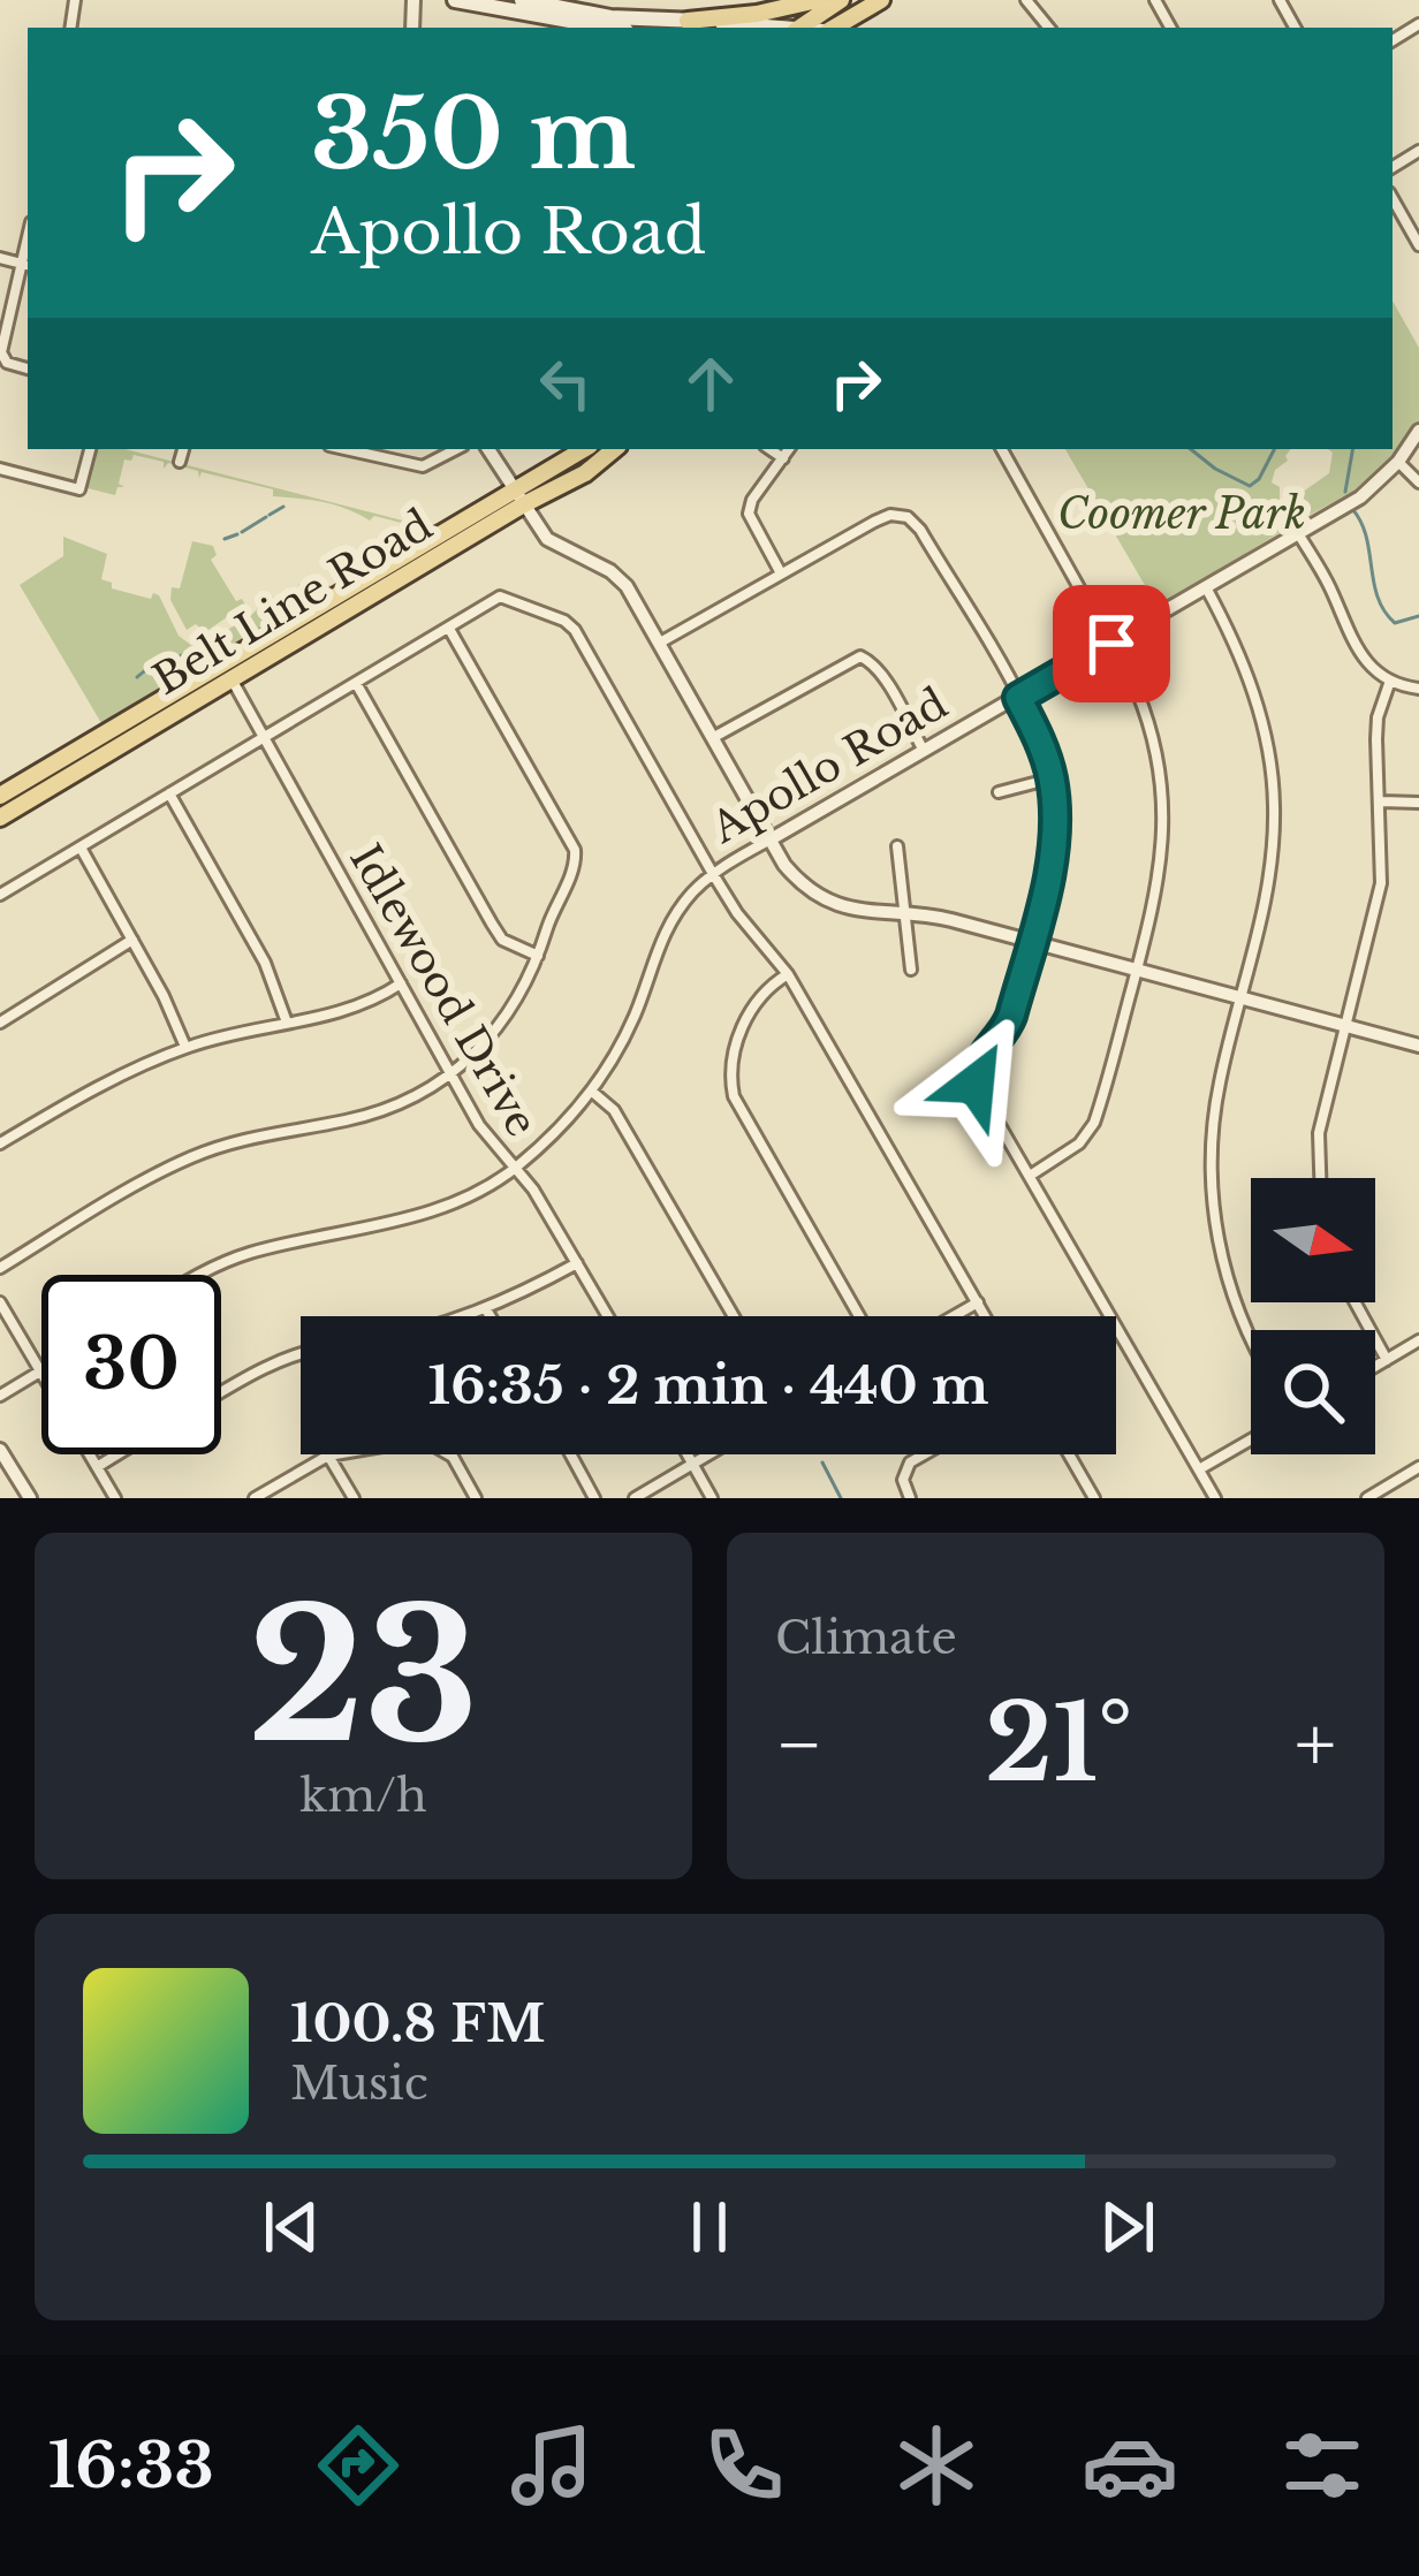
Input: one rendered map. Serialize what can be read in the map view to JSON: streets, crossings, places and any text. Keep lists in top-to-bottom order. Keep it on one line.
{"streets":{"main road":["Belt Line Road"],"street":["Apollo Road","Idlewood Drive"]},"crossings":[["Belt Line Road","Idlewood Drive"],["Apollo Road","Idlewood Drive"]],"parks":["Coomer Park"],"north":"right","page":{"turn":["350 m","Apollo Road"],"limit":"30","trip":"16:35 · 2 min · 440 m","tile":[["23","km/h"],"Climate"],"heat":["−","21°","+"],"song":["100.8 FM","Music"],"tabs":"16:33"}}
